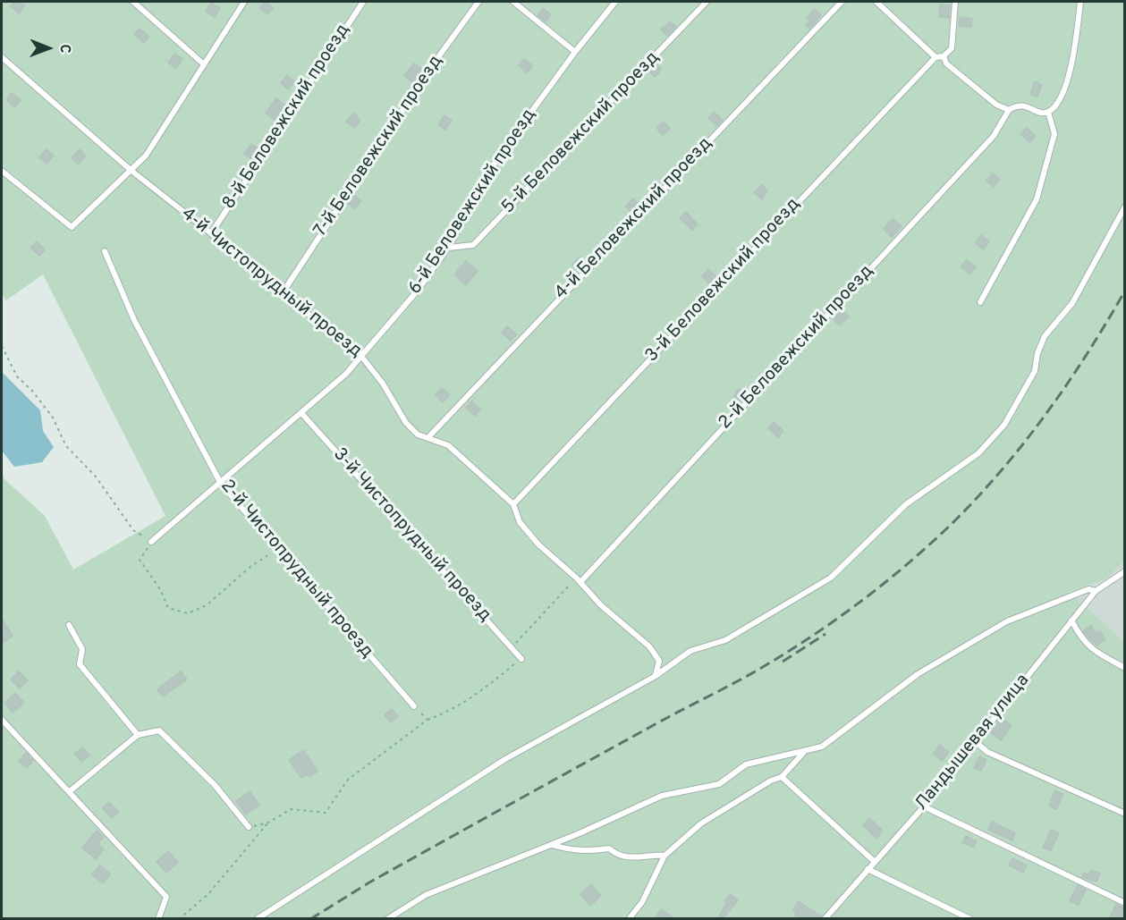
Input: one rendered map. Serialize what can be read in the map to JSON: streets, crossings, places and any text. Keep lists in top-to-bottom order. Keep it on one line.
{"streets":{"lane":["8-й Беловежский проезд","5-й Беловежский проезд","7-й Беловежский проезд","6-й Беловежский проезд","4-й Беловежский проезд","3-й Беловежский проезд","4-й Чистопрудный проезд","2-й Беловежский проезд","3-й Чистопрудный проезд","2-й Чистопрудный проезд","Ландышевая улица"]},"crossings":[["8-й Беловежский проезд","4-й Чистопрудный проезд"],["5-й Беловежский проезд","6-й Беловежский проезд"],["7-й Беловежский проезд","4-й Чистопрудный проезд"],["6-й Беловежский проезд","4-й Чистопрудный проезд"],["6-й Беловежский проезд","3-й Чистопрудный проезд"],["6-й Беловежский проезд","2-й Чистопрудный проезд"],["4-й Беловежский проезд","4-й Чистопрудный проезд"],["3-й Беловежский проезд","4-й Чистопрудный проезд"],["4-й Чистопрудный проезд","2-й Беловежский проезд"]],"north":"right"}
